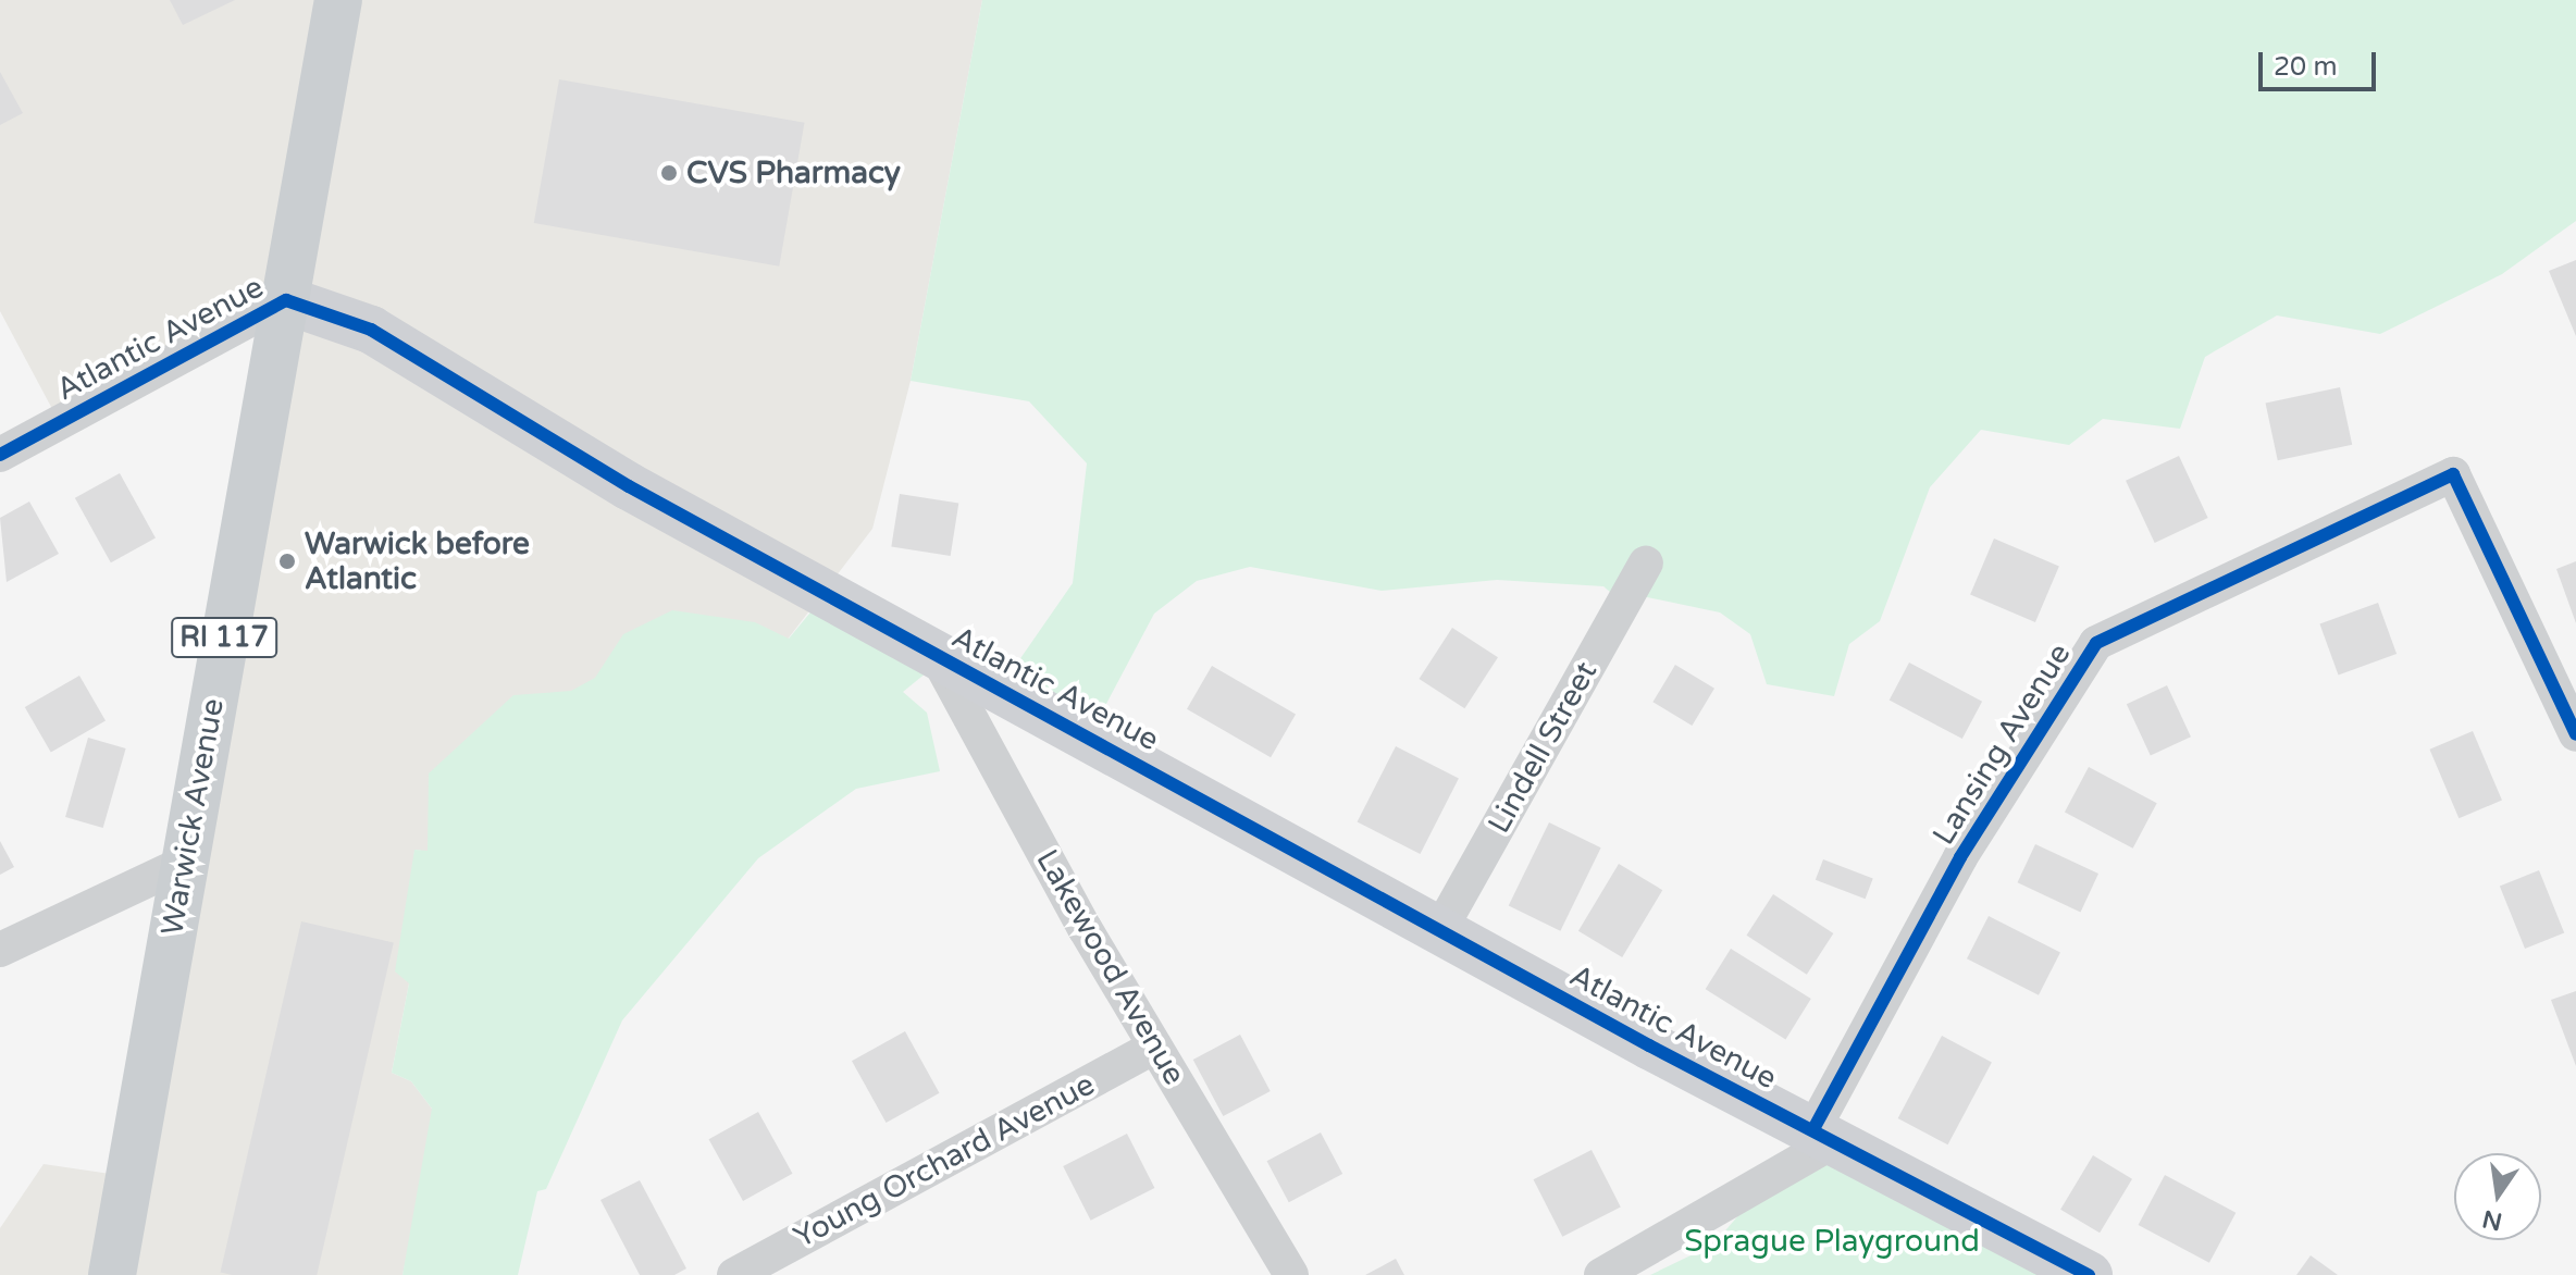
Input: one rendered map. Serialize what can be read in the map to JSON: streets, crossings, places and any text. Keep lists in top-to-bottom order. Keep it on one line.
{"streets":{"main road":["RI 117","Warwick Avenue"],"street":["Atlantic Avenue","Lansing Avenue","Lindell Street","Lakewood Avenue","Young Orchard Avenue"]},"crossings":[["Atlantic Avenue","Lansing Avenue"],["Atlantic Avenue","Lindell Street"],["Atlantic Avenue","Warwick Avenue"],["Atlantic Avenue","Lakewood Avenue"],["Lakewood Avenue","Young Orchard Avenue"]],"parks":["Sprague Playground"],"places":["CVS Pharmacy","Warwick before Atlantic"],"scale_bar":"20 m","north":"bottom"}
